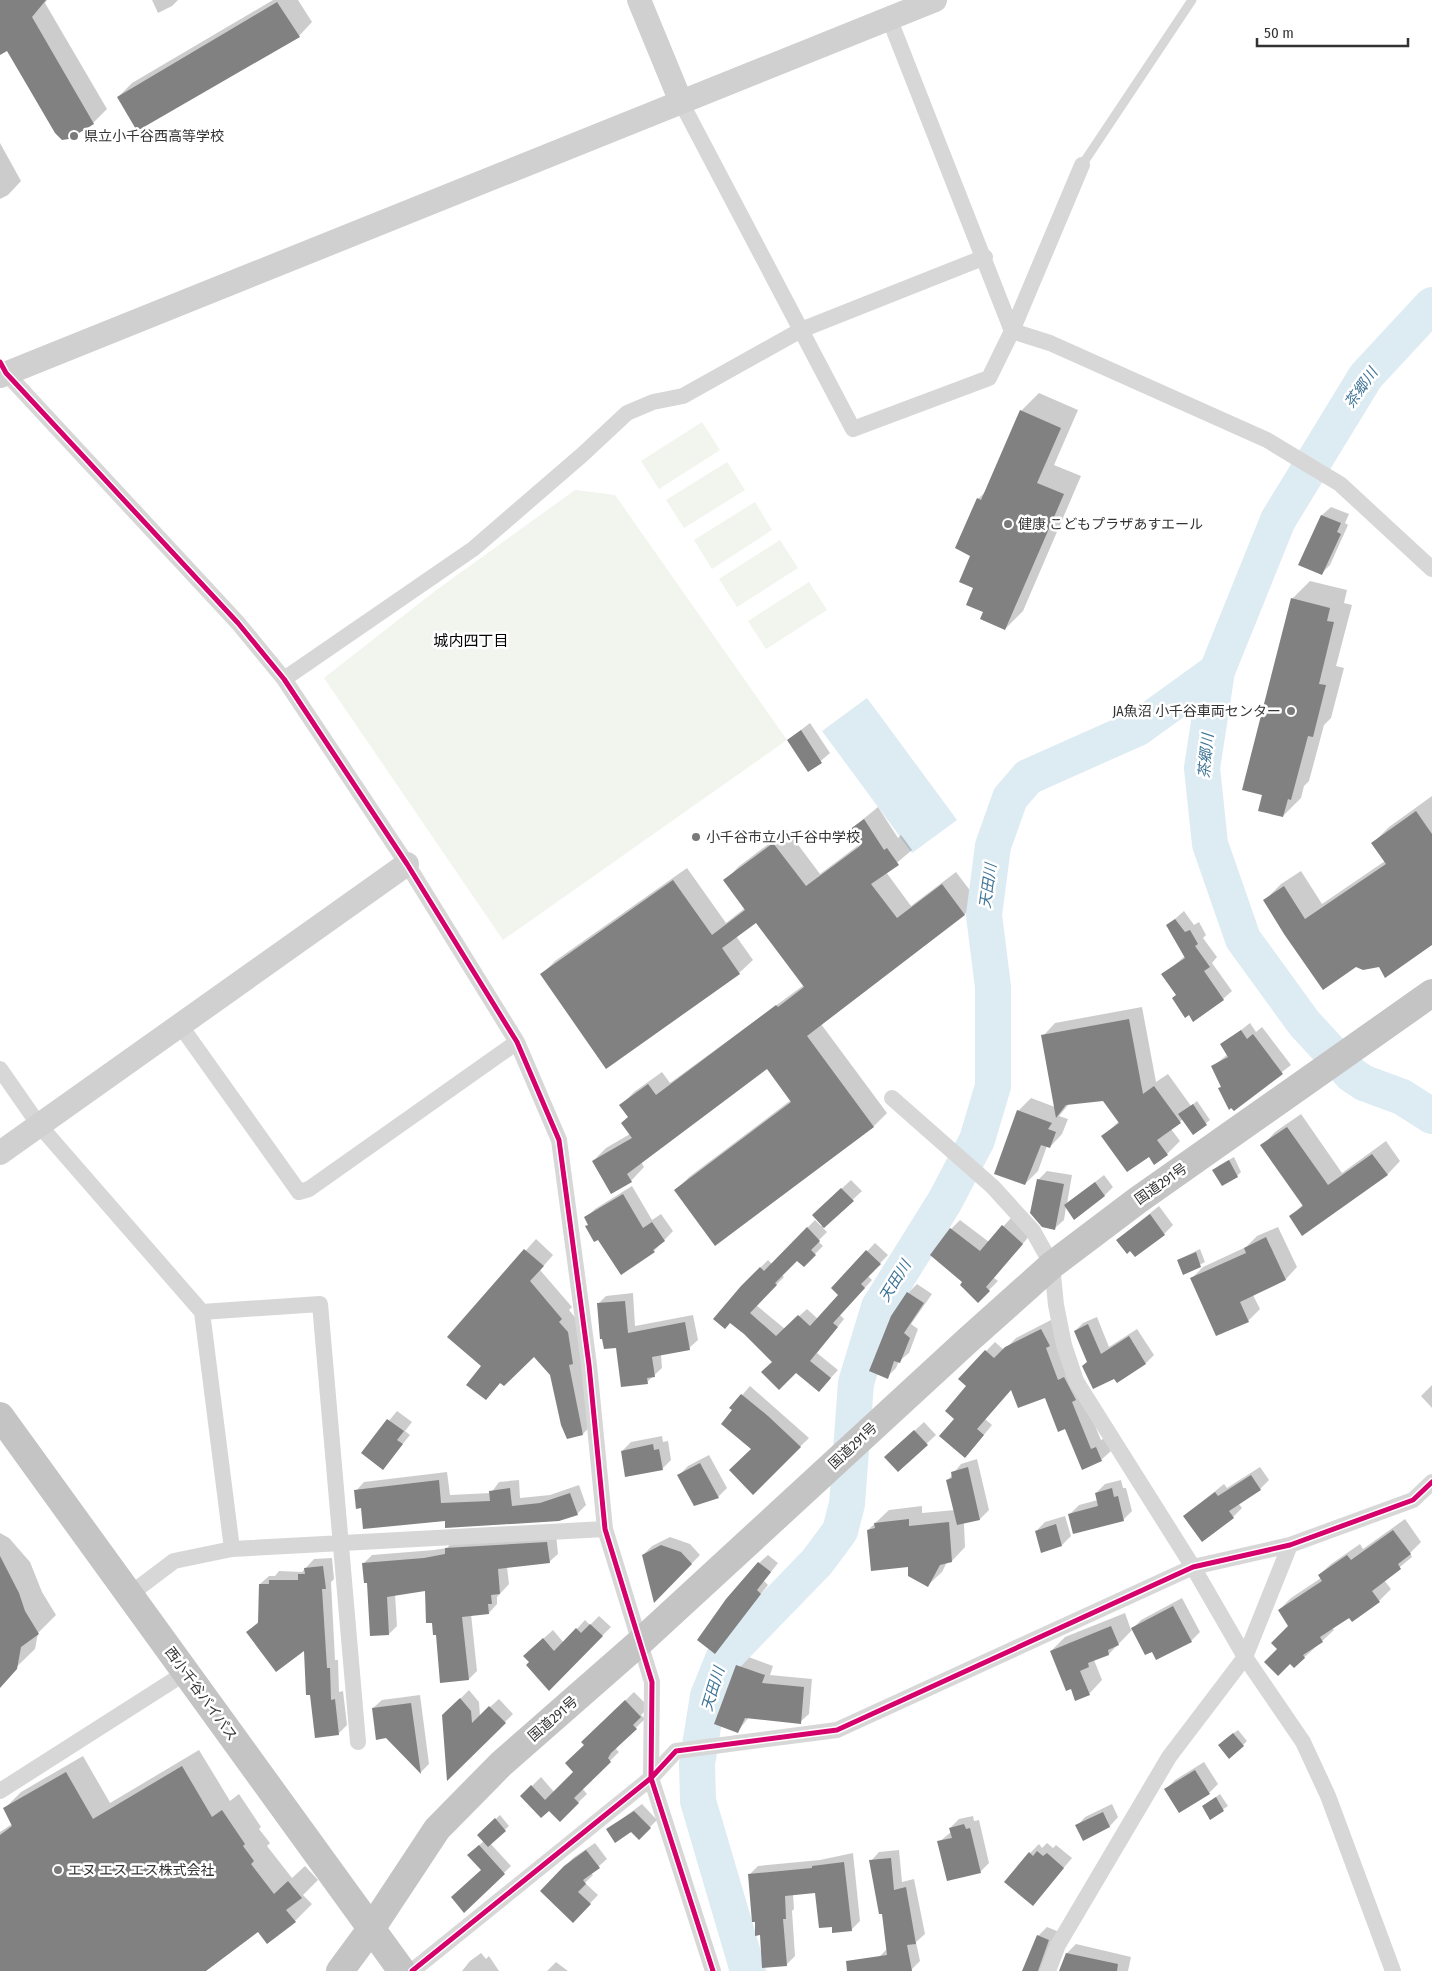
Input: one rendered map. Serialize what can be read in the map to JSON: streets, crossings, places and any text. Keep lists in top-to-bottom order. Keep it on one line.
{"streets":{"highway":["国道291号","西小千谷バイパス"]},"crossings":[["国道291号","西小千谷バイパス"]],"districts":["城内四丁目"],"water":["茶郷川","天田川"],"places":["県立小千谷西高等学校","健康 こどもプラザあすエール","JA魚沼 小千谷車両センター","小千谷市立小千谷中学校","エヌ エス エス株式会社"],"scale_bar":"50 m"}
